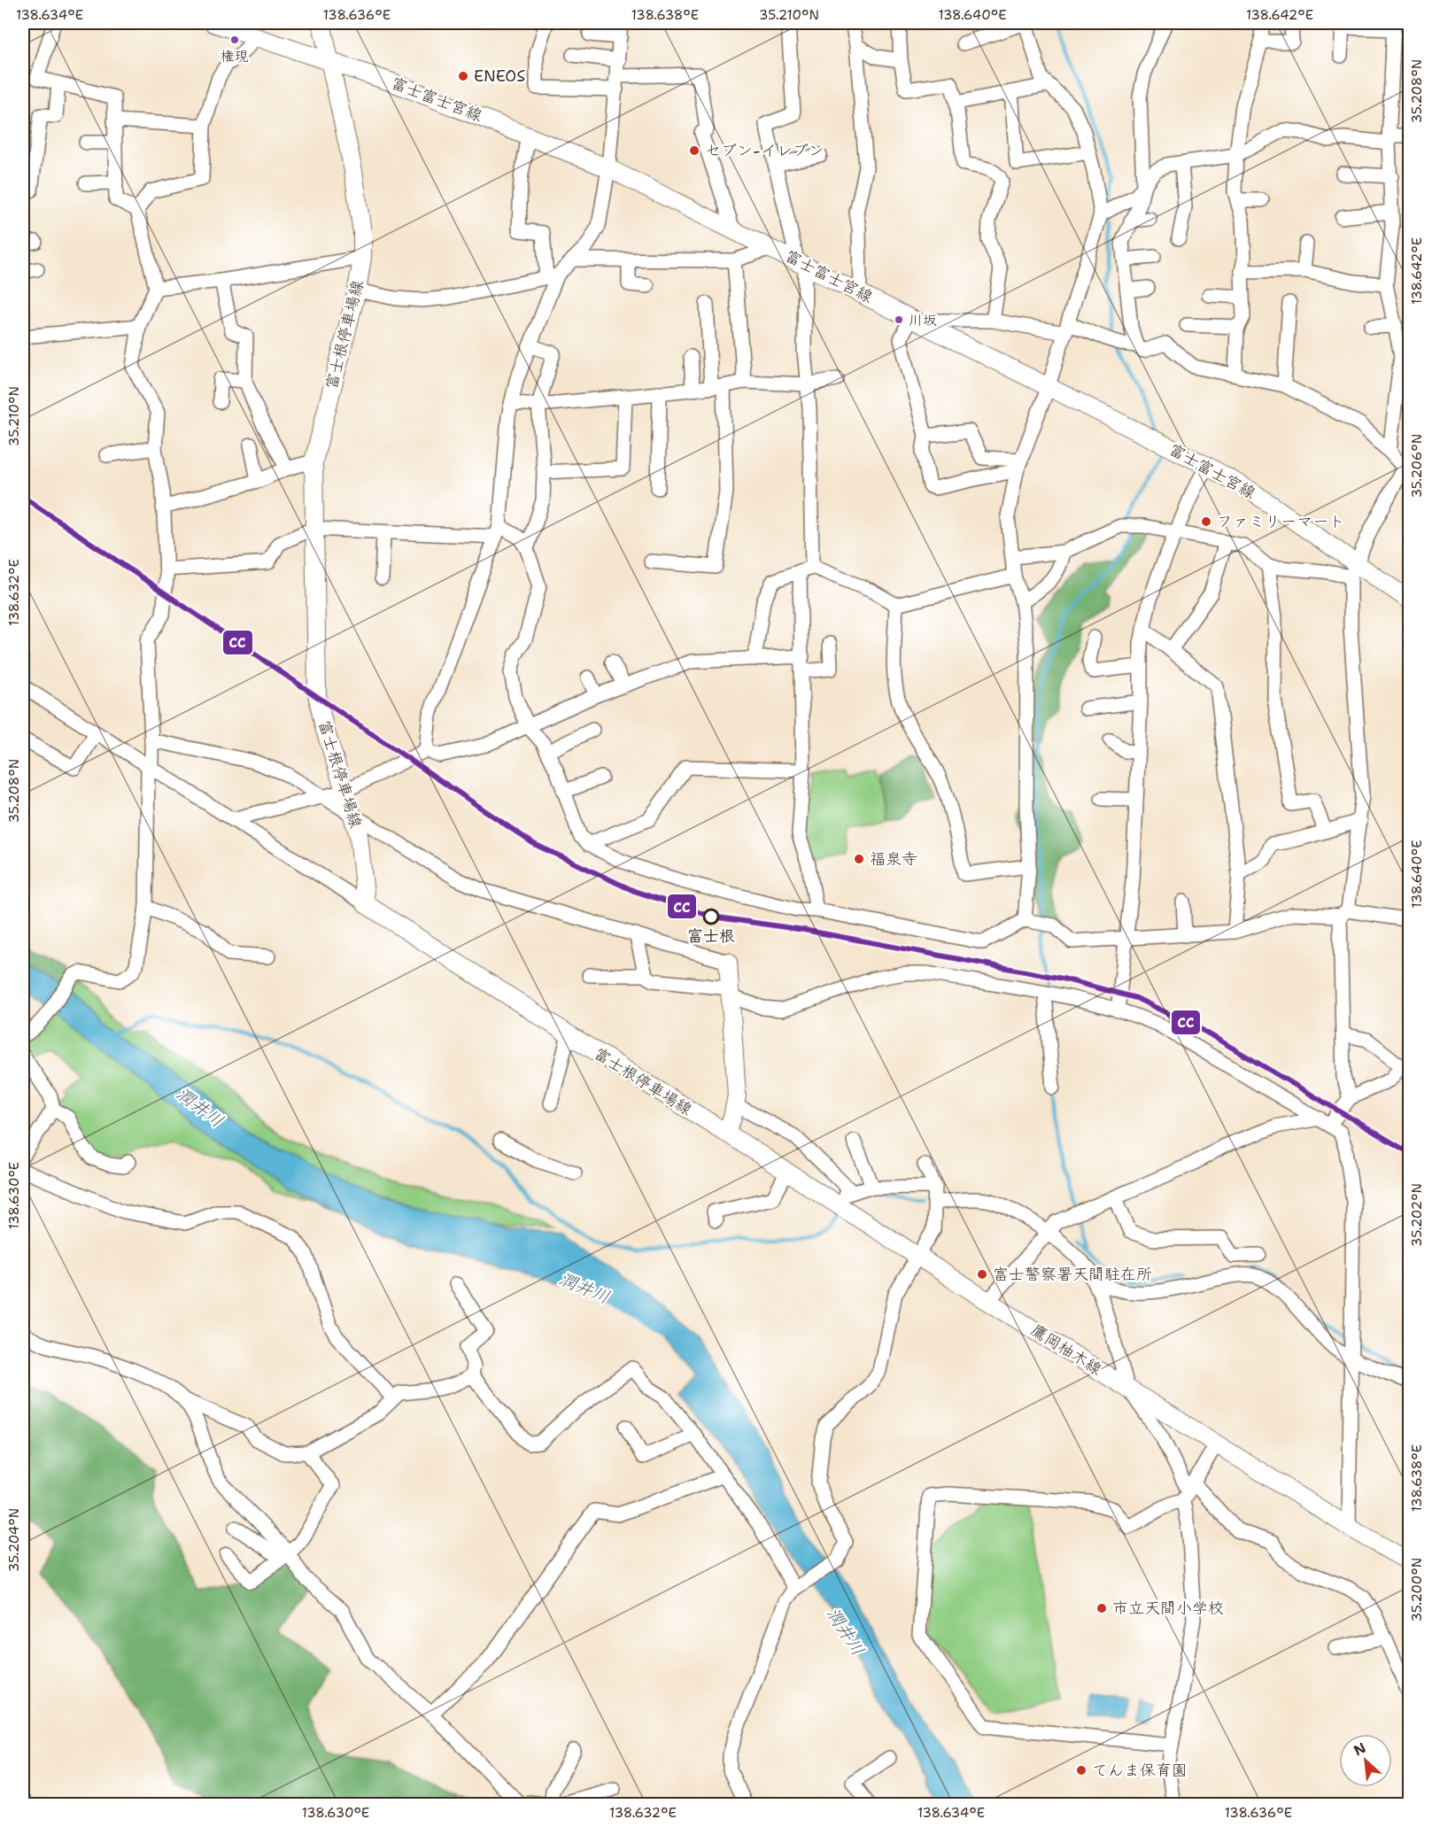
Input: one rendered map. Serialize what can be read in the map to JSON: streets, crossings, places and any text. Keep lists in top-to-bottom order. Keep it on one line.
{"streets":{"main road":["富士富士宮線","富士根停車場線","鷹岡柚木線"]},"crossings":[["富士富士宮線","富士根停車場線"],["富士根停車場線","鷹岡柚木線"]],"water":["潤井川"],"places":["権現","ENEOS","セブン-イレブン","川坂","ファミリーマート","福泉寺","富士根","富士警察署天間駐在所","市立天間小学校","てんま保育園"],"lines":["transit line CC"],"north":"top left","coordinates":["138.634°E","138.636°E","138.638°E","35.210°N","138.640°E","138.642°E","35.208°N","35.206°N","138.632°E","138.630°E","35.202°N","35.204°N","35.200°N"]}
